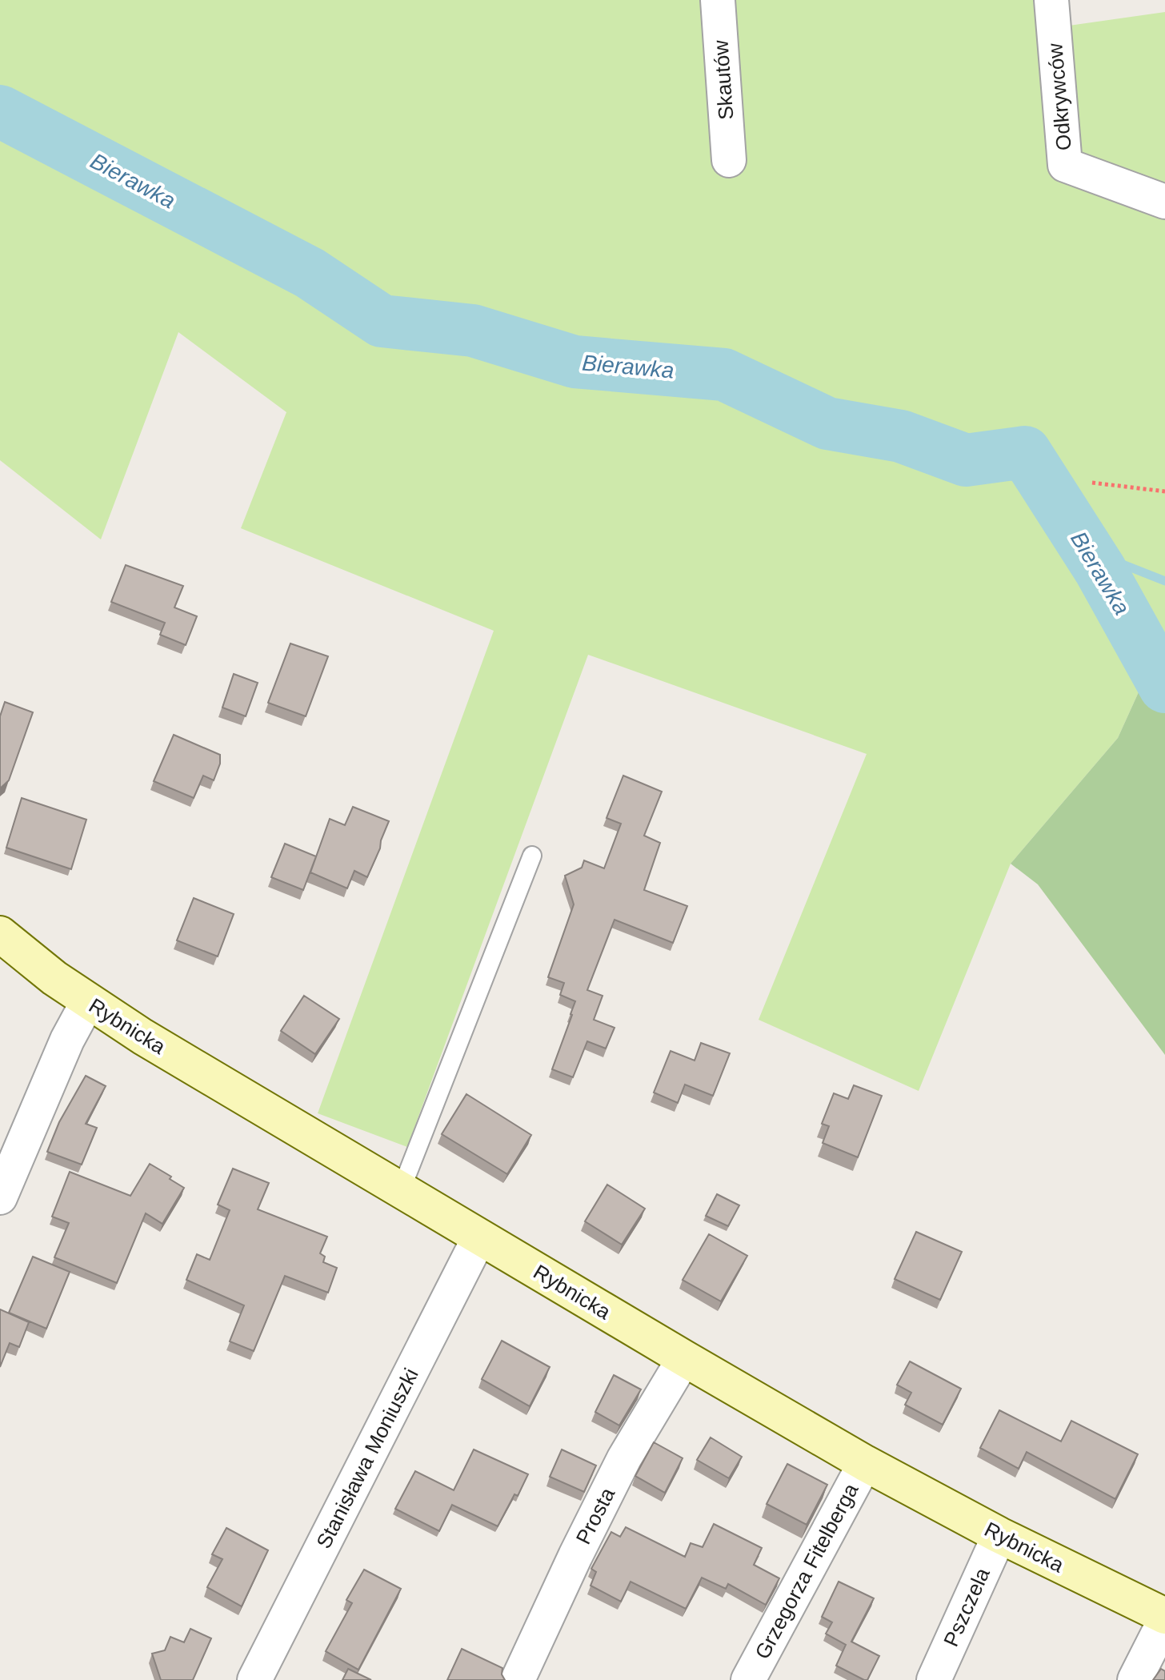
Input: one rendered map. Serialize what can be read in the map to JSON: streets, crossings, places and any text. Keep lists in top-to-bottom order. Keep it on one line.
{"streets":{"main road":["Rybnicka"],"street":["Skautów","Odkrywców","Stanisława Moniuszki","Prosta","Grzegorza Fitelberga","Pszczela"]},"crossings":[["Rybnicka","Stanisława Moniuszki"],["Rybnicka","Prosta"],["Rybnicka","Grzegorza Fitelberga"],["Rybnicka","Pszczela"]],"water":["Bierawka"]}
